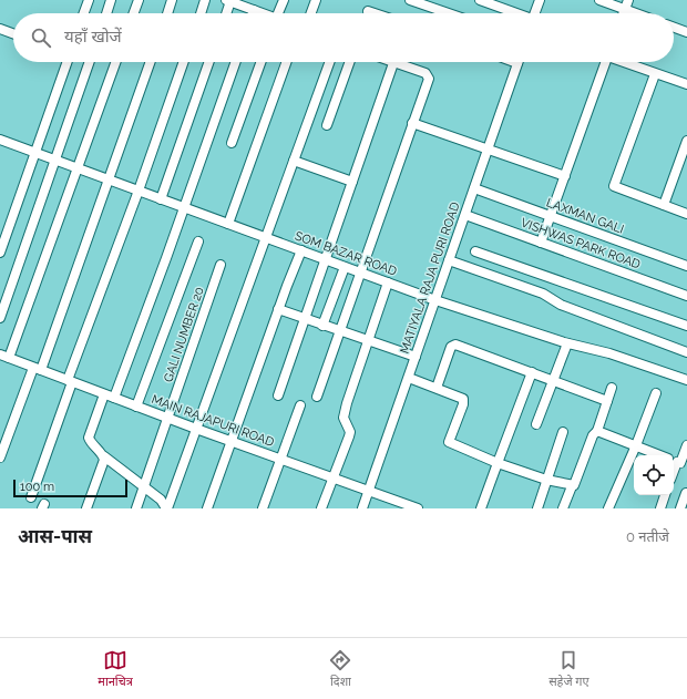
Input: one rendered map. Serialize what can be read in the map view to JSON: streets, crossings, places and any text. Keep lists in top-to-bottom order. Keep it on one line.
{"streets":{"street":["LAXMAN GALI","VISHWAS PARK ROAD","SOM BAZAR ROAD","MATIYALA RAJA PURI ROAD","GALI NUMBER 20","MAIN RAJAPURI ROAD"]},"crossings":[["LAXMAN GALI","MATIYALA RAJA PURI ROAD"],["VISHWAS PARK ROAD","MATIYALA RAJA PURI ROAD"],["SOM BAZAR ROAD","MATIYALA RAJA PURI ROAD"],["MATIYALA RAJA PURI ROAD","MAIN RAJAPURI ROAD"],["GALI NUMBER 20","MAIN RAJAPURI ROAD"]],"scale_bar":"100 m","page":{"search":"यहाँ खोजें","scale":"100 m","heading":["आस-पास","0 नतीजे"],"nav":["मानचित्र","दिशा","सहेजे गए"]}}
